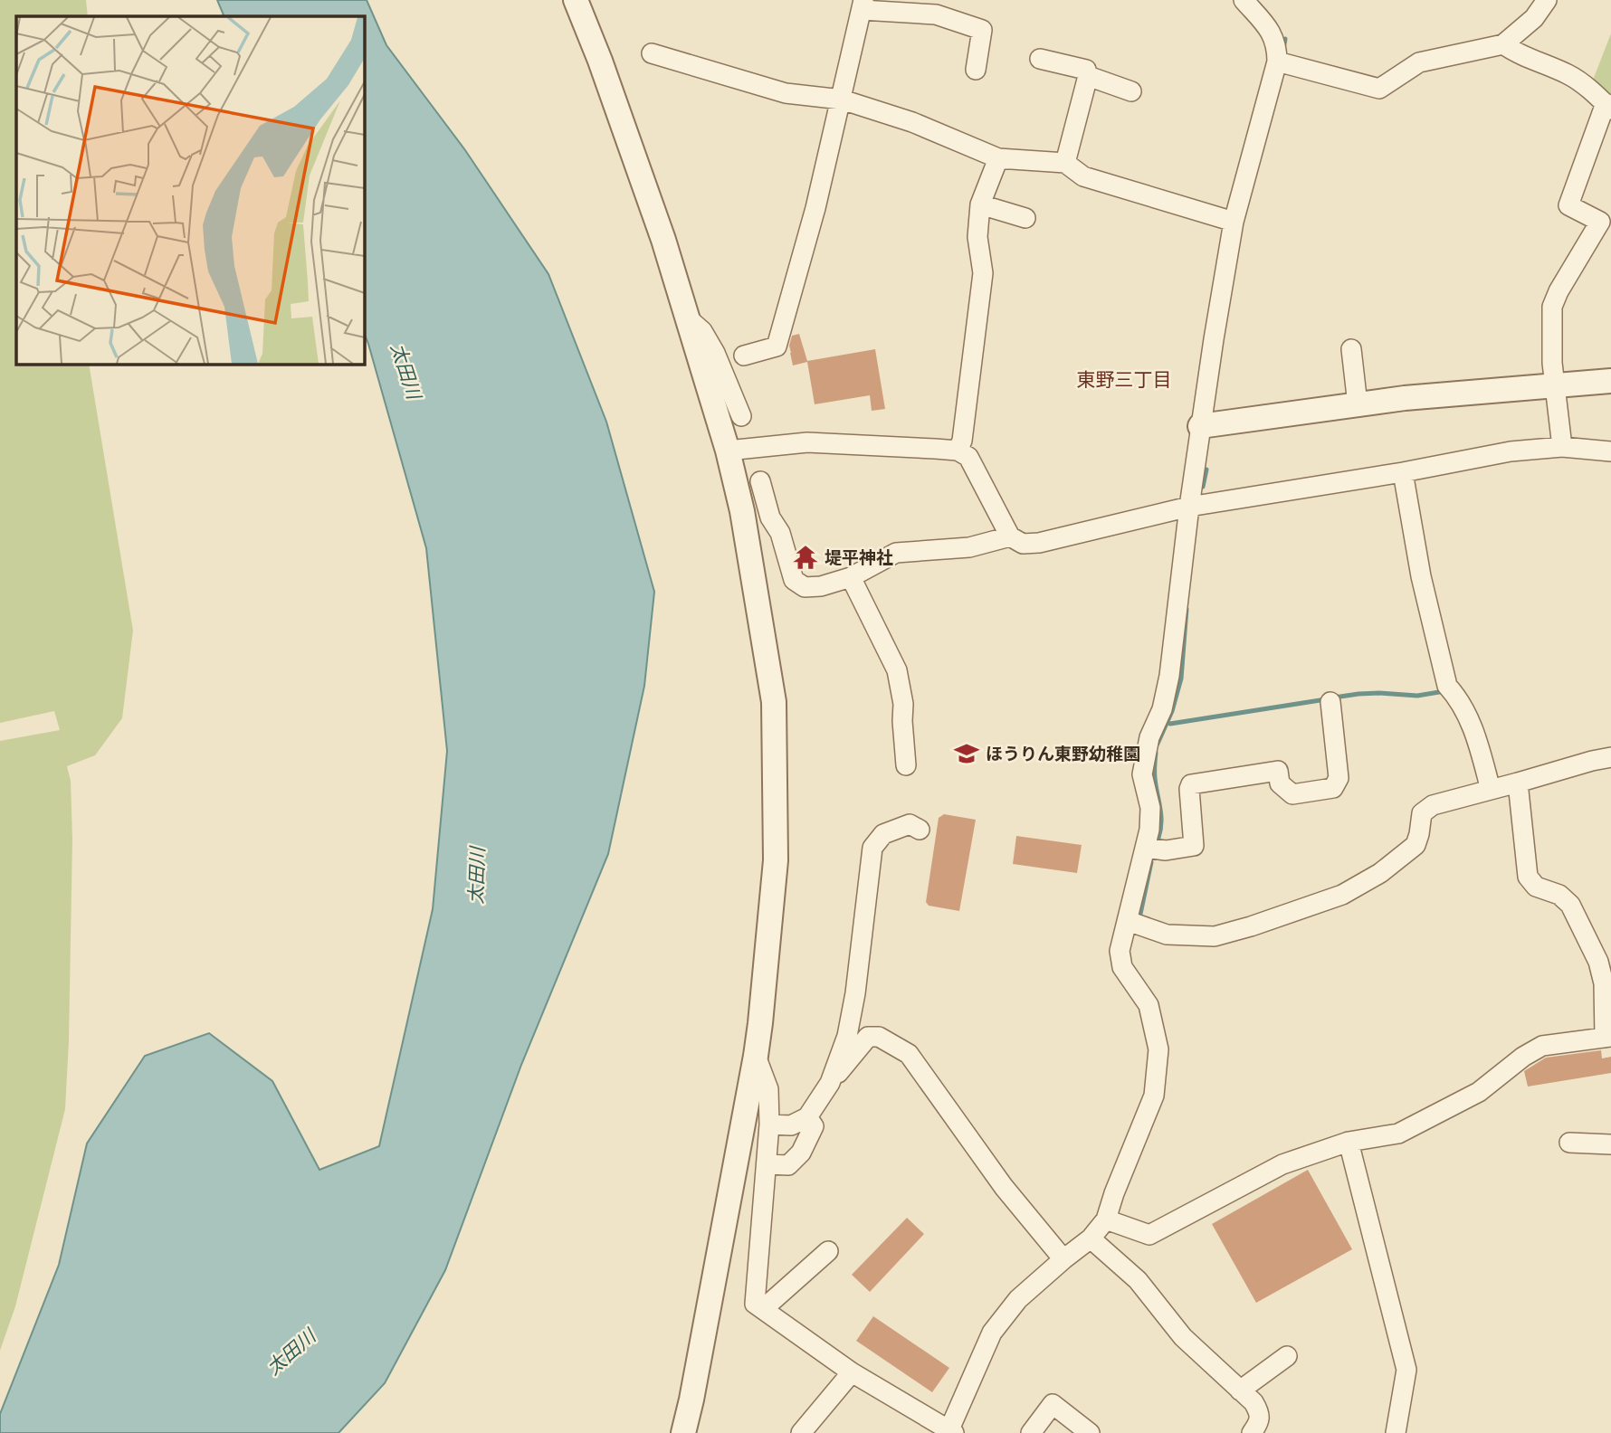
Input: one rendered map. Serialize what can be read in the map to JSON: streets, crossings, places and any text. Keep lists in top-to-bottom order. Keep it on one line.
{"districts":["東野三丁目"],"water":["太田川"],"places":{"temple":["堤平神社"],"school or university":["ほうりん東野幼稚園"]}}
